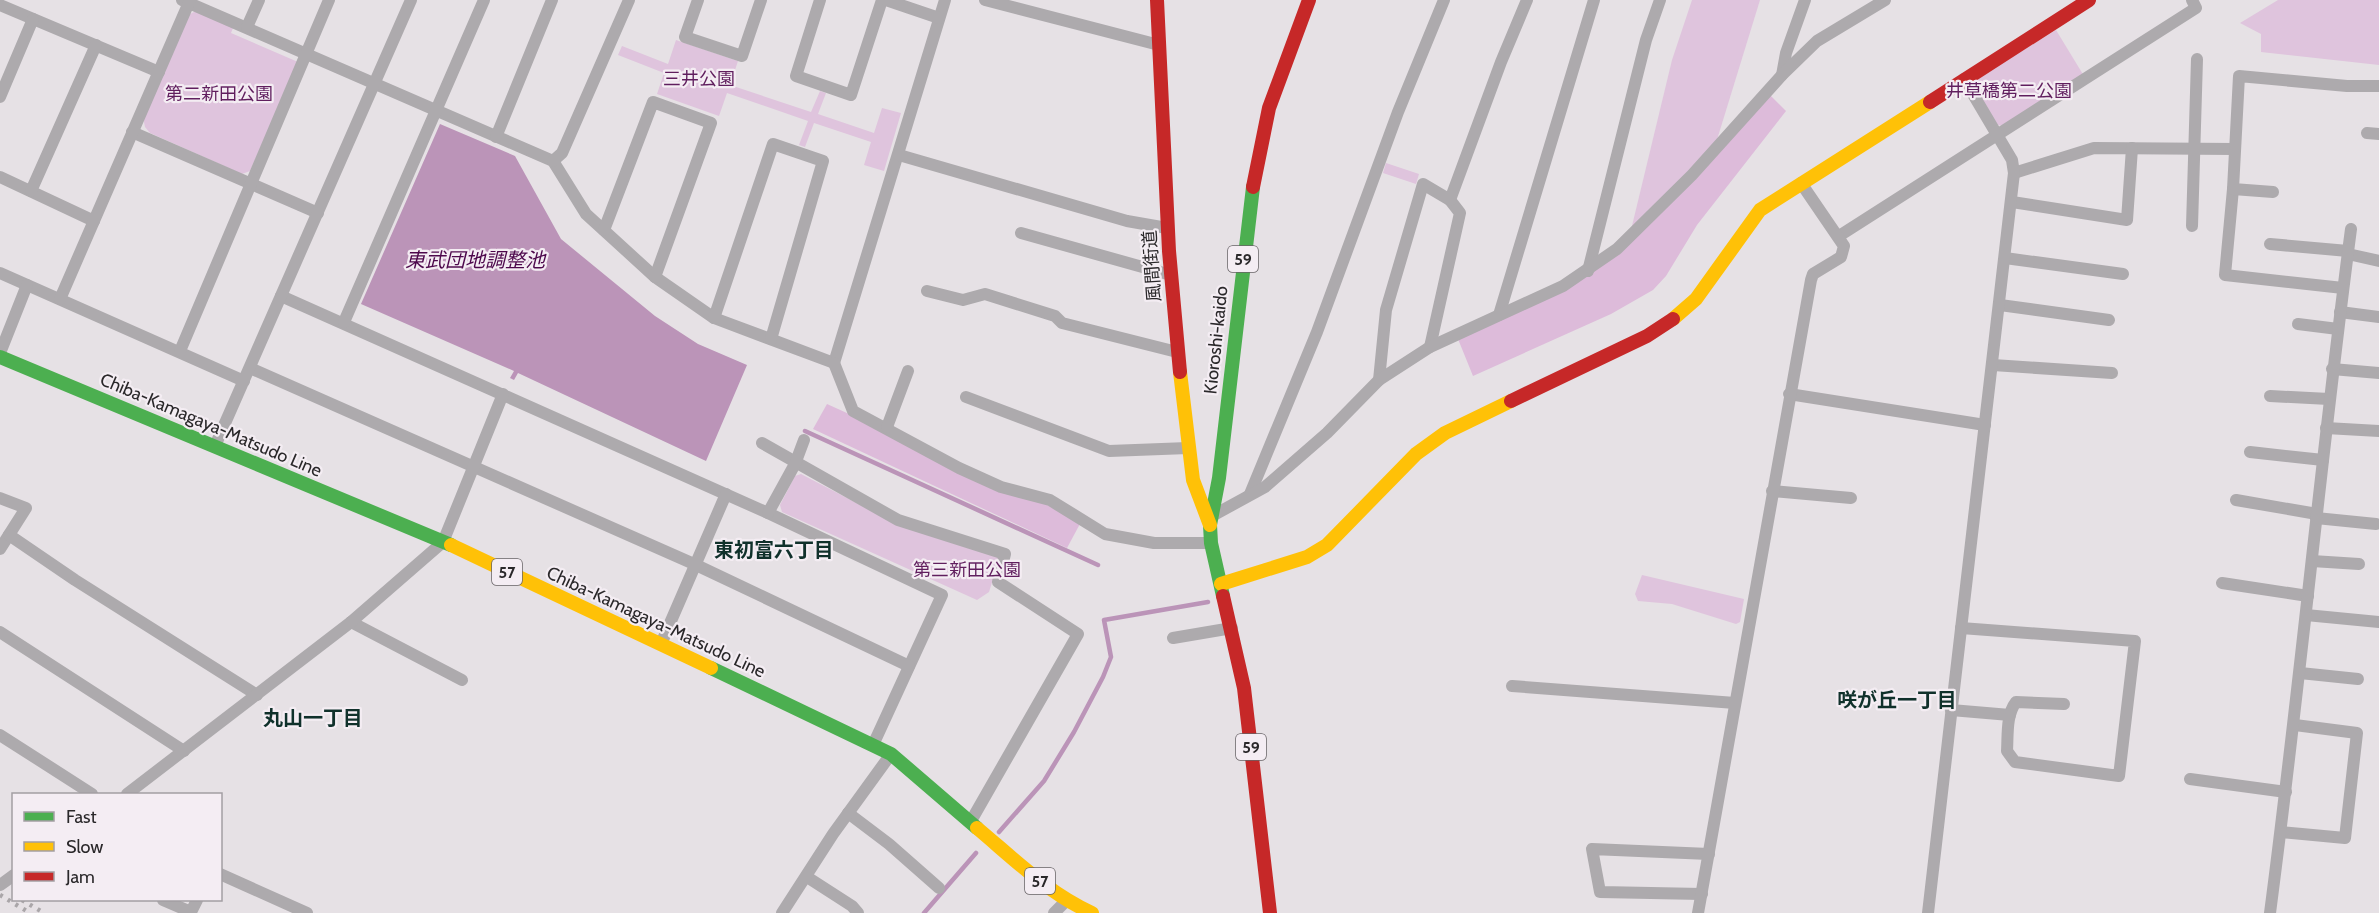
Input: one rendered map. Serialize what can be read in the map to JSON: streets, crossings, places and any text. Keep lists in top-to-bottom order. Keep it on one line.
{"streets":{"main road":["59","風間街道","Kioroshi-kaido","Chiba-Kamagaya-Matsudo Line","57"]},"crossings":[["59","Kioroshi-kaido"],["風間街道","Kioroshi-kaido"]],"districts":["東初富六丁目","咲が丘一丁目","丸山一丁目"],"water":["東武団地調整池"],"parks":["三井公園","井草橋第二公園","第二新田公園","第三新田公園"],"legend":["Fast","Slow","Jam"]}
